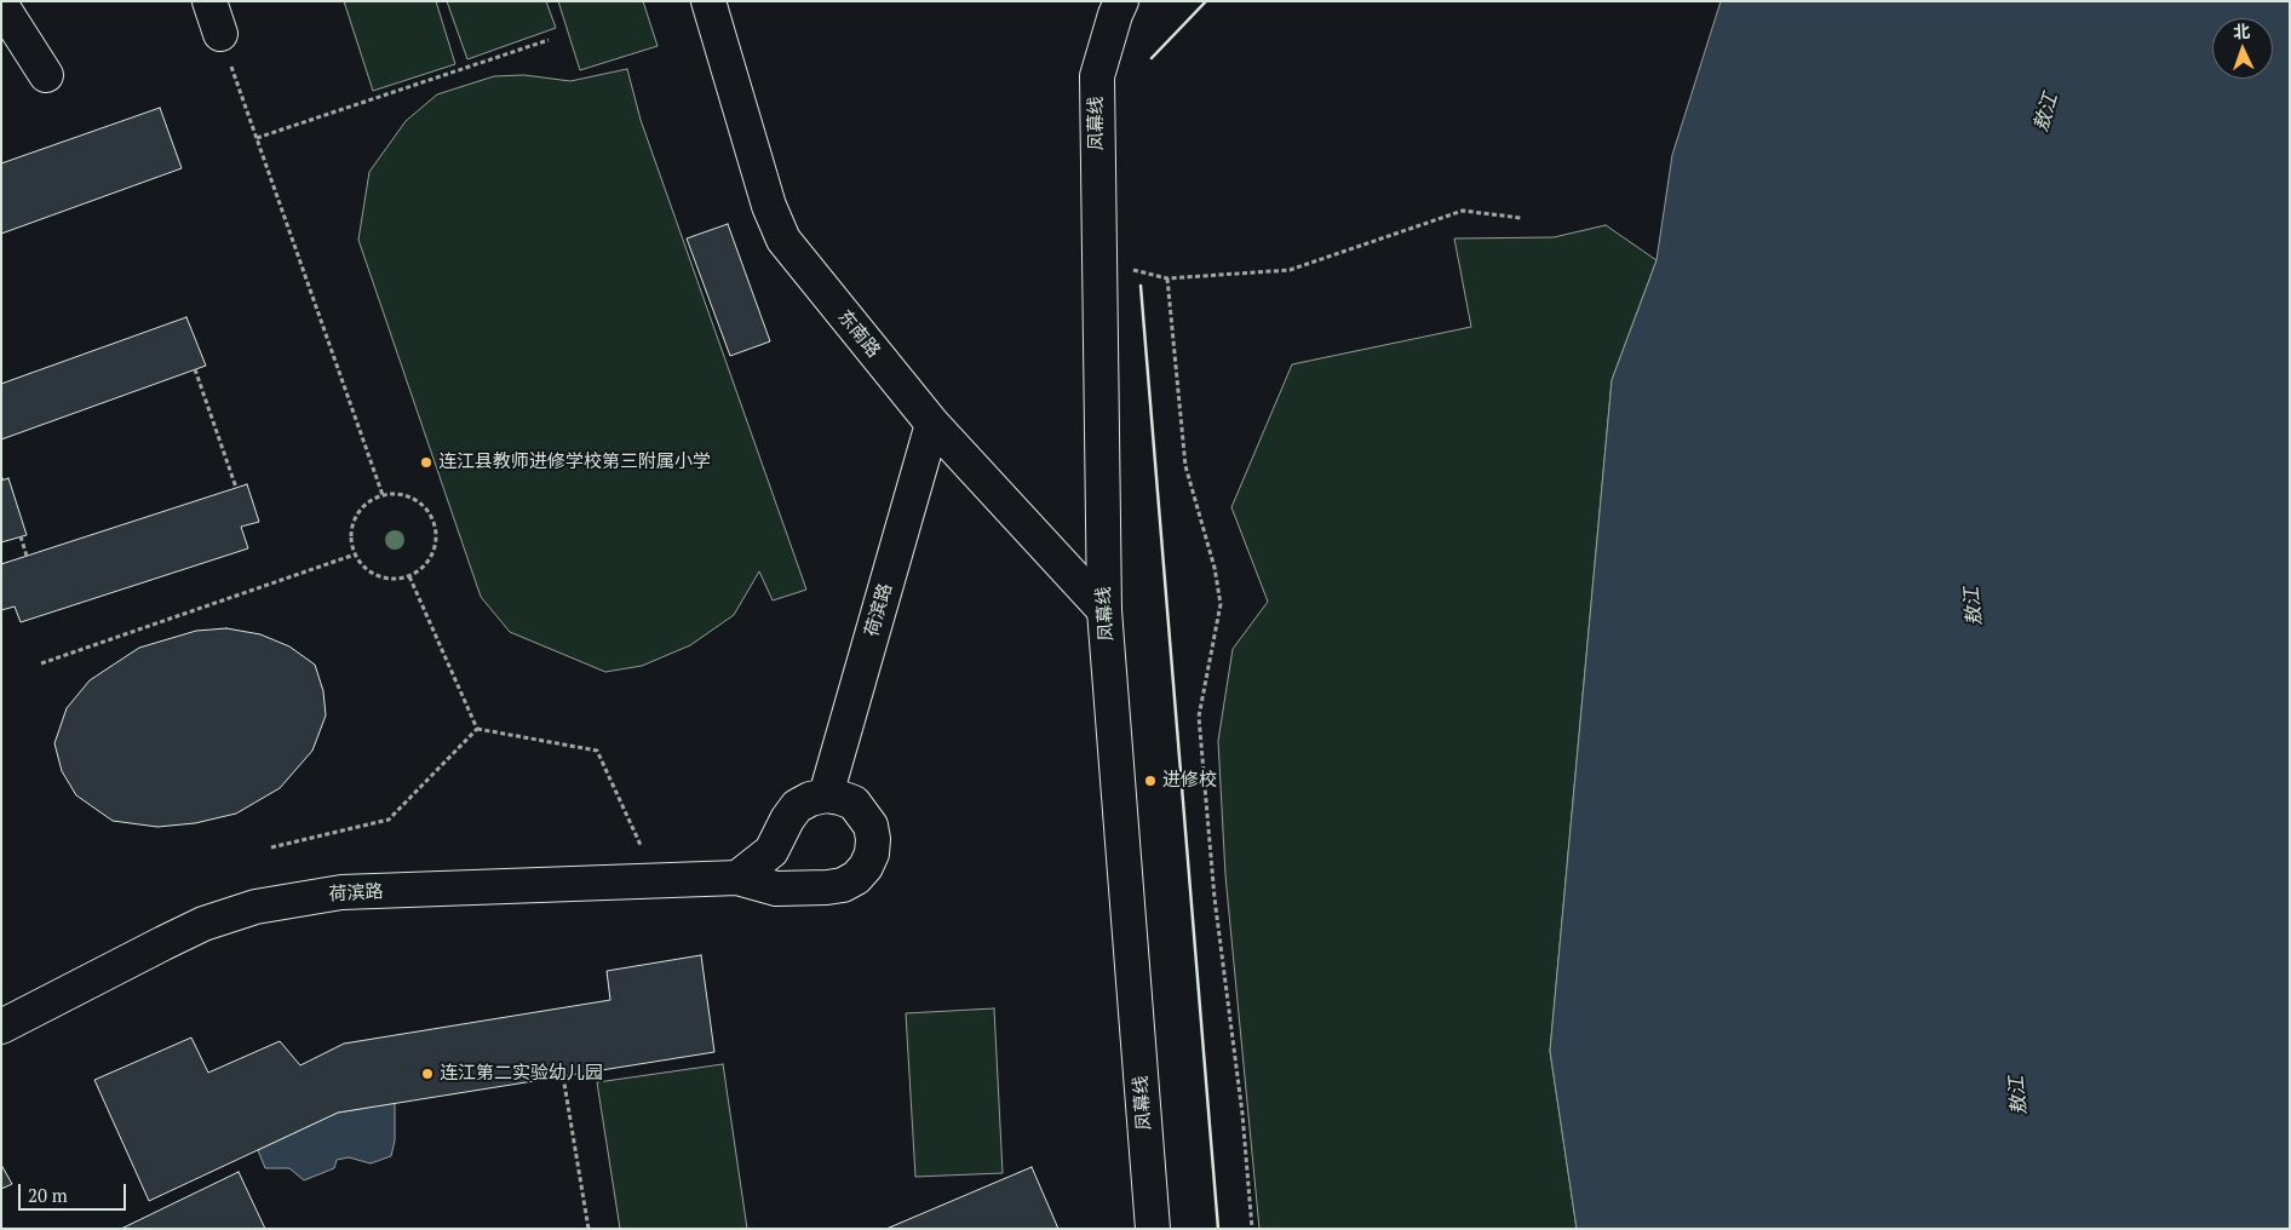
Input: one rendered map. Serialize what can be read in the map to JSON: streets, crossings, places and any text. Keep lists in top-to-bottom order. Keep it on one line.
{"streets":{"street":["凤幕线","东南路","荷滨路"]},"crossings":[["凤幕线","东南路"],["东南路","荷滨路"]],"water":["敖江"],"places":["连江县教师进修学校第三附属小学","进修校","连江第二实验幼儿园"],"scale_bar":"20 m","north":"top"}
